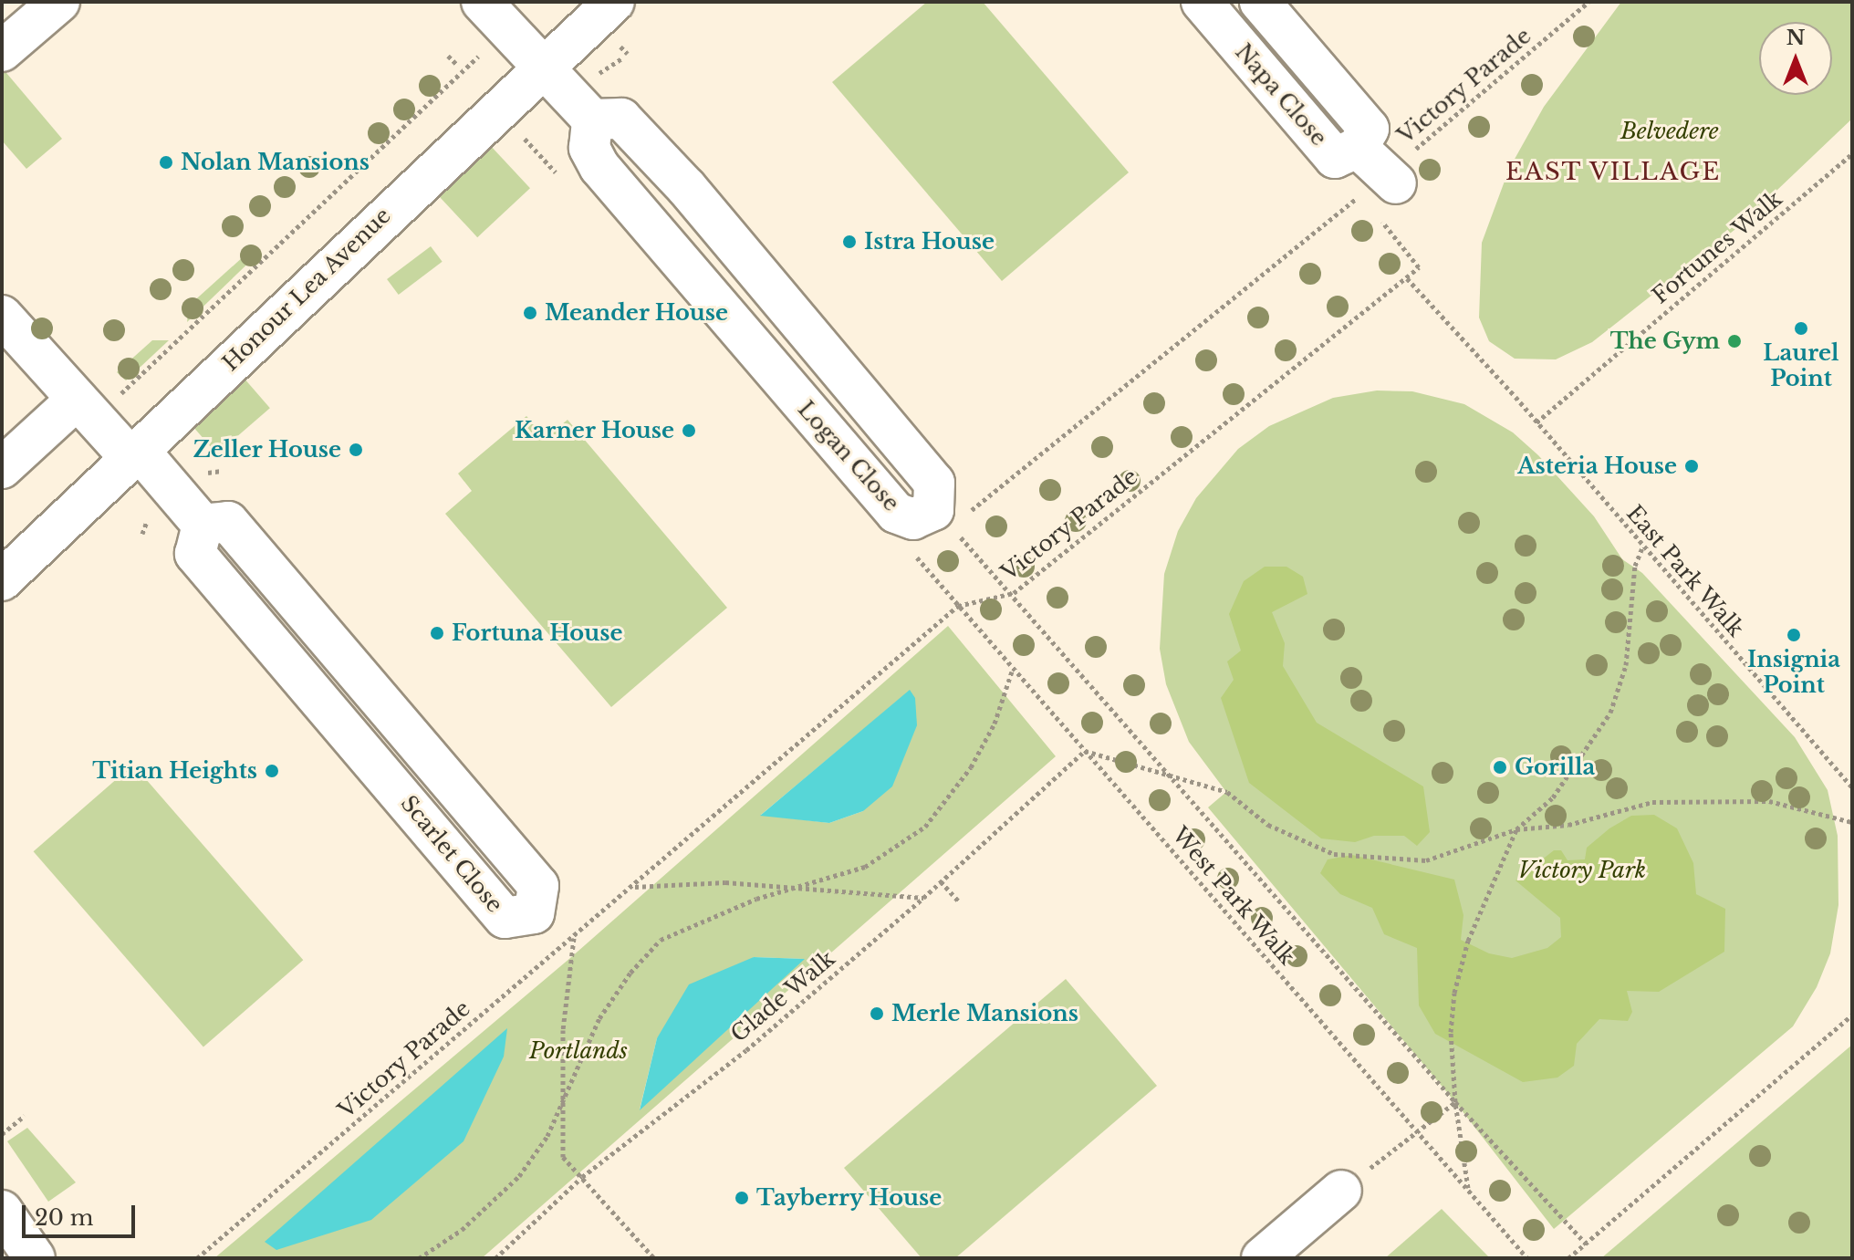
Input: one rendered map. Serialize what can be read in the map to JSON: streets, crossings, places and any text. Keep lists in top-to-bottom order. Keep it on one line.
{"streets":{"street":["Napa Close","Honour Lea Avenue","Logan Close","Scarlet Close"],"path":["Victory Parade","Fortunes Walk","East Park Walk","West Park Walk","Glade Walk"]},"crossings":[["Victory Parade","Napa Close"],["Victory Parade","Logan Close"],["Victory Parade","East Park Walk"],["Victory Parade","West Park Walk"],["Fortunes Walk","East Park Walk"],["West Park Walk","Glade Walk"]],"districts":["EAST VILLAGE"],"parks":["Belvedere","Victory Park","Portlands"],"places":["Nolan Mansions","Istra House","Meander House","Laurel Point","The Gym","Karner House","Zeller House","Asteria House","Fortuna House","Insignia Point","Gorilla","Titian Heights","Merle Mansions","Tayberry House"],"scale_bar":"20 m","north":"top"}
